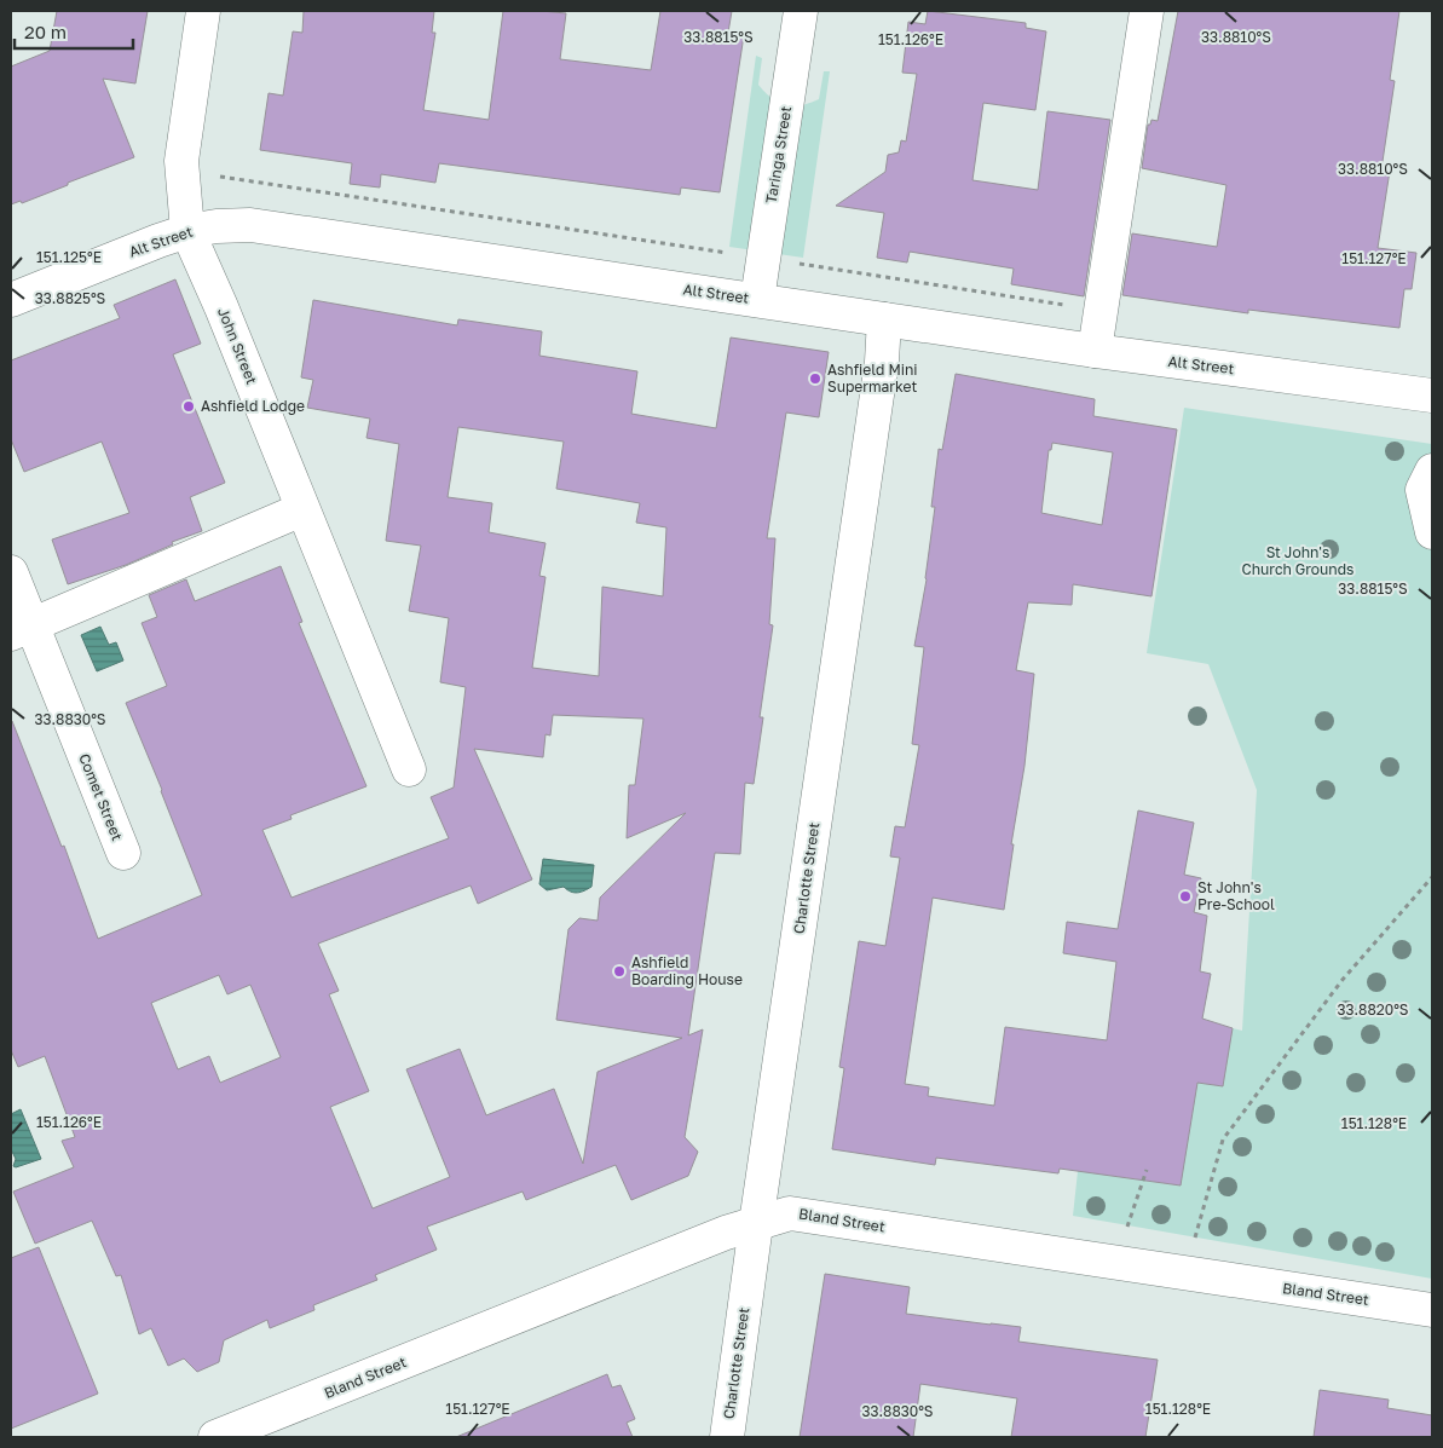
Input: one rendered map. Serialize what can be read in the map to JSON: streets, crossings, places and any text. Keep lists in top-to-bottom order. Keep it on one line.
{"streets":{"street":["Taringa Street","Alt Street","John Street","Comet Street","Charlotte Street","Bland Street"]},"crossings":[["Taringa Street","Alt Street"],["Alt Street","John Street"],["Alt Street","Charlotte Street"],["Charlotte Street","Bland Street"]],"parks":["St John's Church Grounds"],"places":["Ashfield Mini Supermarket","Ashfield Lodge","St John's Pre-School","Ashfield Boarding House"],"scale_bar":"20 m","coordinates":["33.8815°S","33.8810°S","151.126°E","151.125°E","151.127°E","33.8825°S","33.8830°S","33.8820°S","151.128°E"]}
